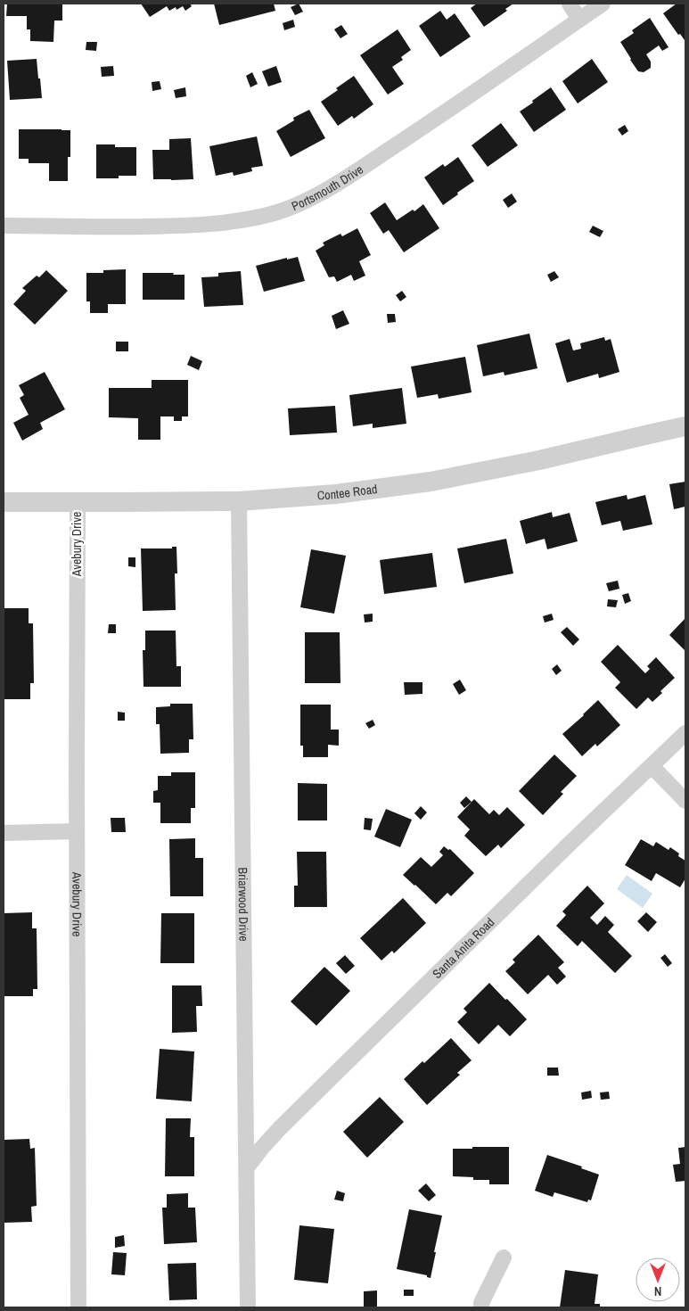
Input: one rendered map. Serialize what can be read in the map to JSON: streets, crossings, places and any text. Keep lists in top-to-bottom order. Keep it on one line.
{"streets":{"street":["Portsmouth Drive","Contee Road","Avebury Drive","Briarwood Drive","Santa Anita Road"]},"crossings":[["Contee Road","Avebury Drive"],["Contee Road","Briarwood Drive"],["Briarwood Drive","Santa Anita Road"]],"north":"bottom"}
